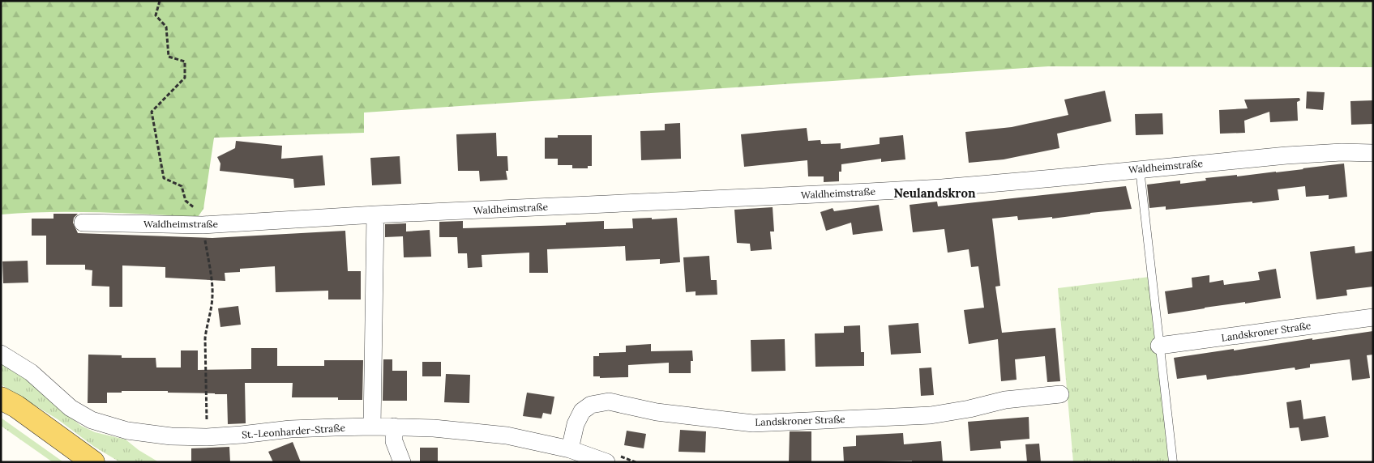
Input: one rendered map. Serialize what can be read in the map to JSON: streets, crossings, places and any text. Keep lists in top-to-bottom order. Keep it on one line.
{"streets":{"street":["Waldheimstraße","Landskroner Straße","St.-Leonharder-Straße"]},"crossings":[["Landskroner Straße","St.-Leonharder-Straße"]],"districts":["Neulandskron"]}
